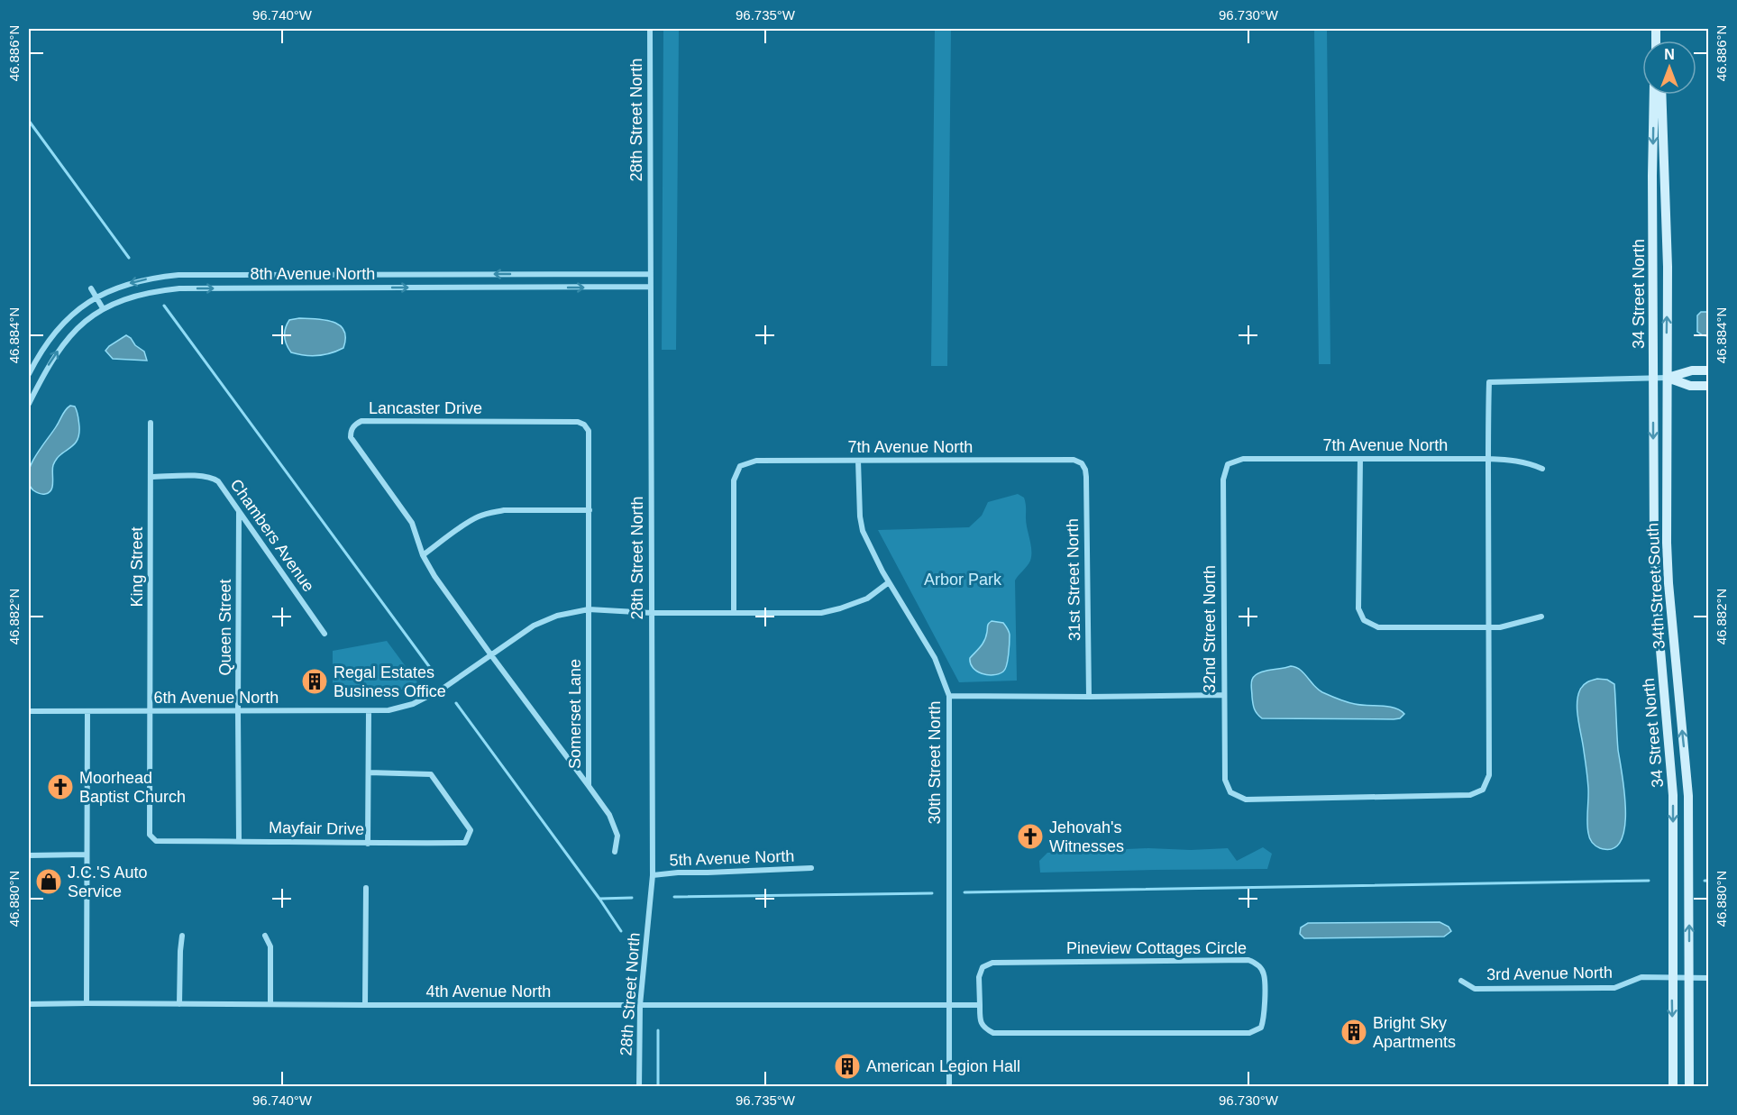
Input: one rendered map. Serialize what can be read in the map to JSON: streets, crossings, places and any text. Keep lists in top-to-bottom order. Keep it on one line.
{"streets":{"main road":["34 Street North","34th Street South"],"street":["28th Street North","8th Avenue North","Lancaster Drive","7th Avenue North","Chambers Avenue","King Street","31st Street North","Queen Street","32nd Street North","6th Avenue North","Somerset Lane","30th Street North","Mayfair Drive","5th Avenue North","Pineview Cottages Circle","3rd Avenue North","4th Avenue North"]},"crossings":[["28th Street North","8th Avenue North"],["28th Street North","6th Avenue North"],["28th Street North","5th Avenue North"],["28th Street North","4th Avenue North"],["34 Street North","3rd Avenue North"],["Lancaster Drive","6th Avenue North"],["Lancaster Drive","Somerset Lane"],["7th Avenue North","31st Street North"],["7th Avenue North","32nd Street North"],["7th Avenue North","6th Avenue North"],["7th Avenue North","30th Street North"],["Chambers Avenue","King Street"],["Chambers Avenue","Queen Street"],["King Street","6th Avenue North"],["King Street","Mayfair Drive"],["34th Street South","3rd Avenue North"],["Queen Street","6th Avenue North"],["Queen Street","Mayfair Drive"],["6th Avenue North","Somerset Lane"],["6th Avenue North","30th Street North"],["6th Avenue North","Mayfair Drive"],["30th Street North","4th Avenue North"]],"one_way":["34 Street North","34th Street South"],"parks":["Arbor Park"],"places":{"building":["Regal Estates Business Office","Bright Sky Apartments","American Legion Hall"],"church":["Moorhead Baptist Church","Jehovah's Witnesses"],"shop":["J.C.'S Auto Service"]},"north":"top","coordinates":["96.740°W","96.735°W","96.730°W","46.886°N","46.884°N","46.882°N","46.880°N"]}
